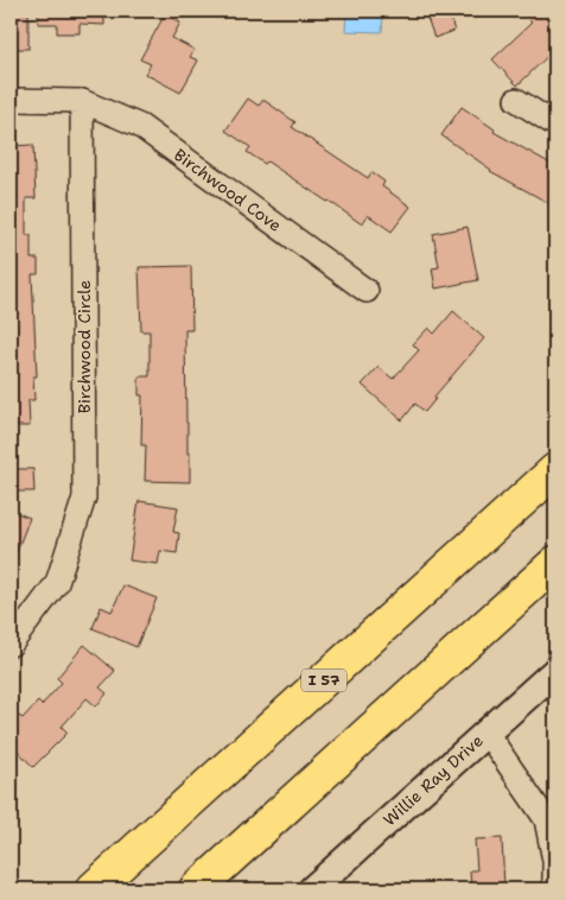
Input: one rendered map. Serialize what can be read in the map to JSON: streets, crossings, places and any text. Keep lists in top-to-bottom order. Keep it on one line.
{"streets":{"highway":["I 57"],"street":["Birchwood Cove","Birchwood Circle","Willie Ray Drive"]},"crossings":[["Birchwood Cove","Birchwood Circle"]]}
